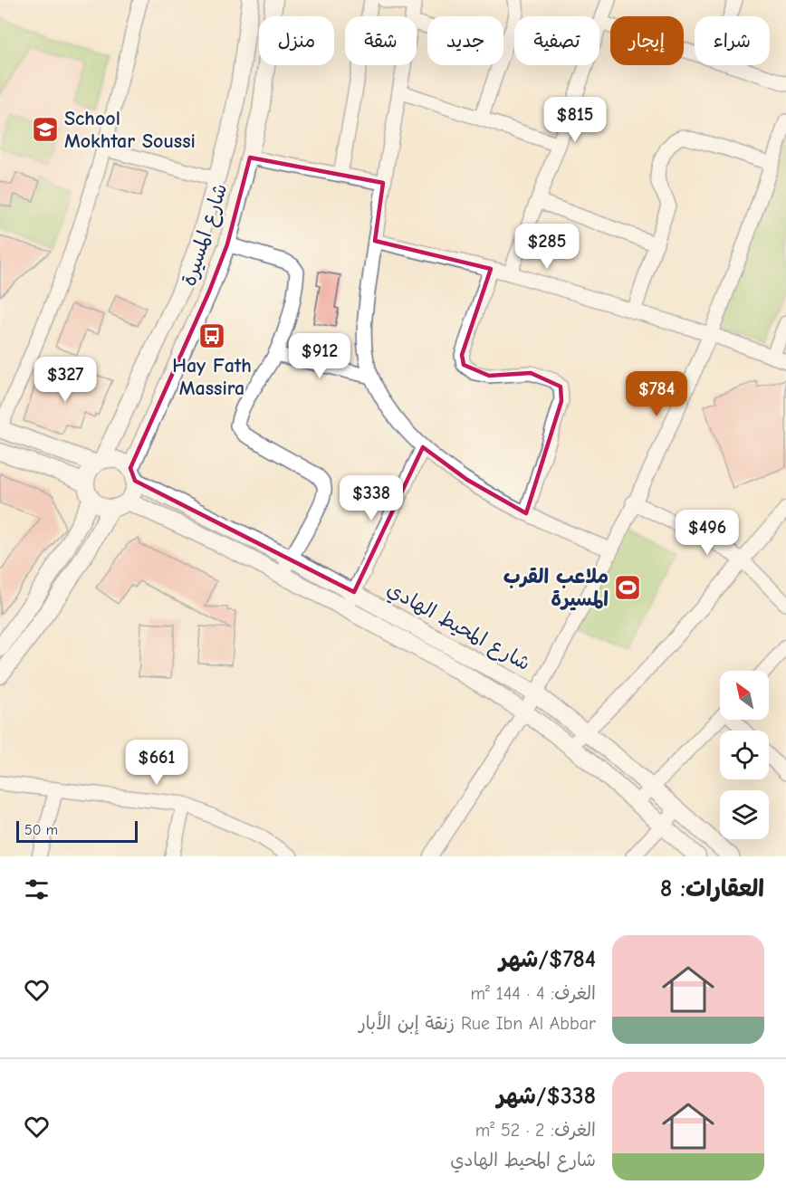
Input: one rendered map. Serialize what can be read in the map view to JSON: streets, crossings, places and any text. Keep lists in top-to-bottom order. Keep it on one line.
{"streets":{"street":["شارع المسيرة","شارع المحيط الهادي"]},"crossings":[["شارع المسيرة","شارع المحيط الهادي"]],"places":{"school or university":["School Mokhtar Soussi"],"bus stop":["Hay Fath Massira"],"sports":["ملاعب القرب المسيرة"]},"scale_bar":"50 m","north":"top left","page":{"chip":["شراء","إيجار","تصفية","جديد","شقة","منزل"],"price":["$815","$285","$912","$327","$784","$338","$496","$661"],"scale":"50 m","heading":"العقارات: 8","list":[{"name":"$784/شهر","note":"الغرف: 4 · 144 m² · Rue Ibn Al Abbar زنقة إبن الأبار"},{"name":"$338/شهر","note":"الغرف: 2 · 52 m² · شارع المحيط الهادي"}]}}
